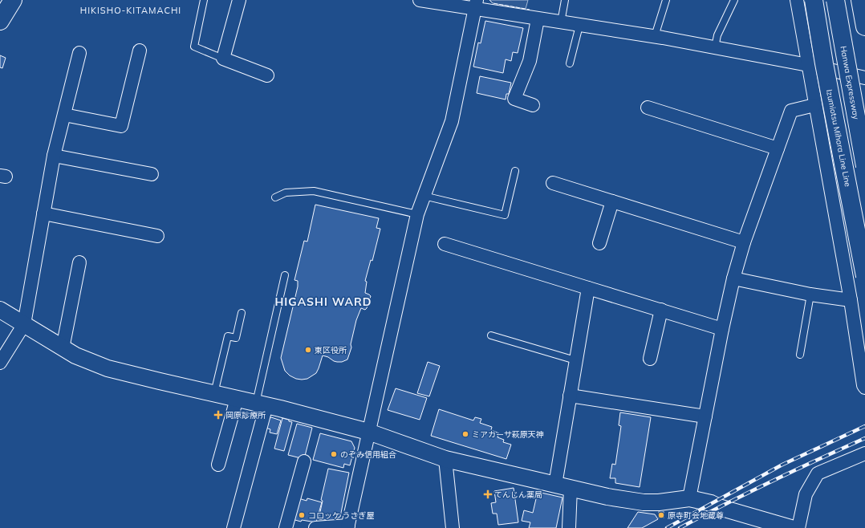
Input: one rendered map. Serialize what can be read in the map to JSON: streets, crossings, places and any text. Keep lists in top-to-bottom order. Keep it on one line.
{"streets":{"main road":["Hanwa Expressway","Izumiotsu Mihara Line Line"]},"districts":["HIKISHO-KITAMACHI","HIGASHI WARD"],"places":{"other":["東区役所","ミアカーサ萩原天神","のぞみ信用組合","コロッケ うさぎ屋","原寺町会地蔵尊"],"health":["岡原診療所","てんじん薬局"]}}
